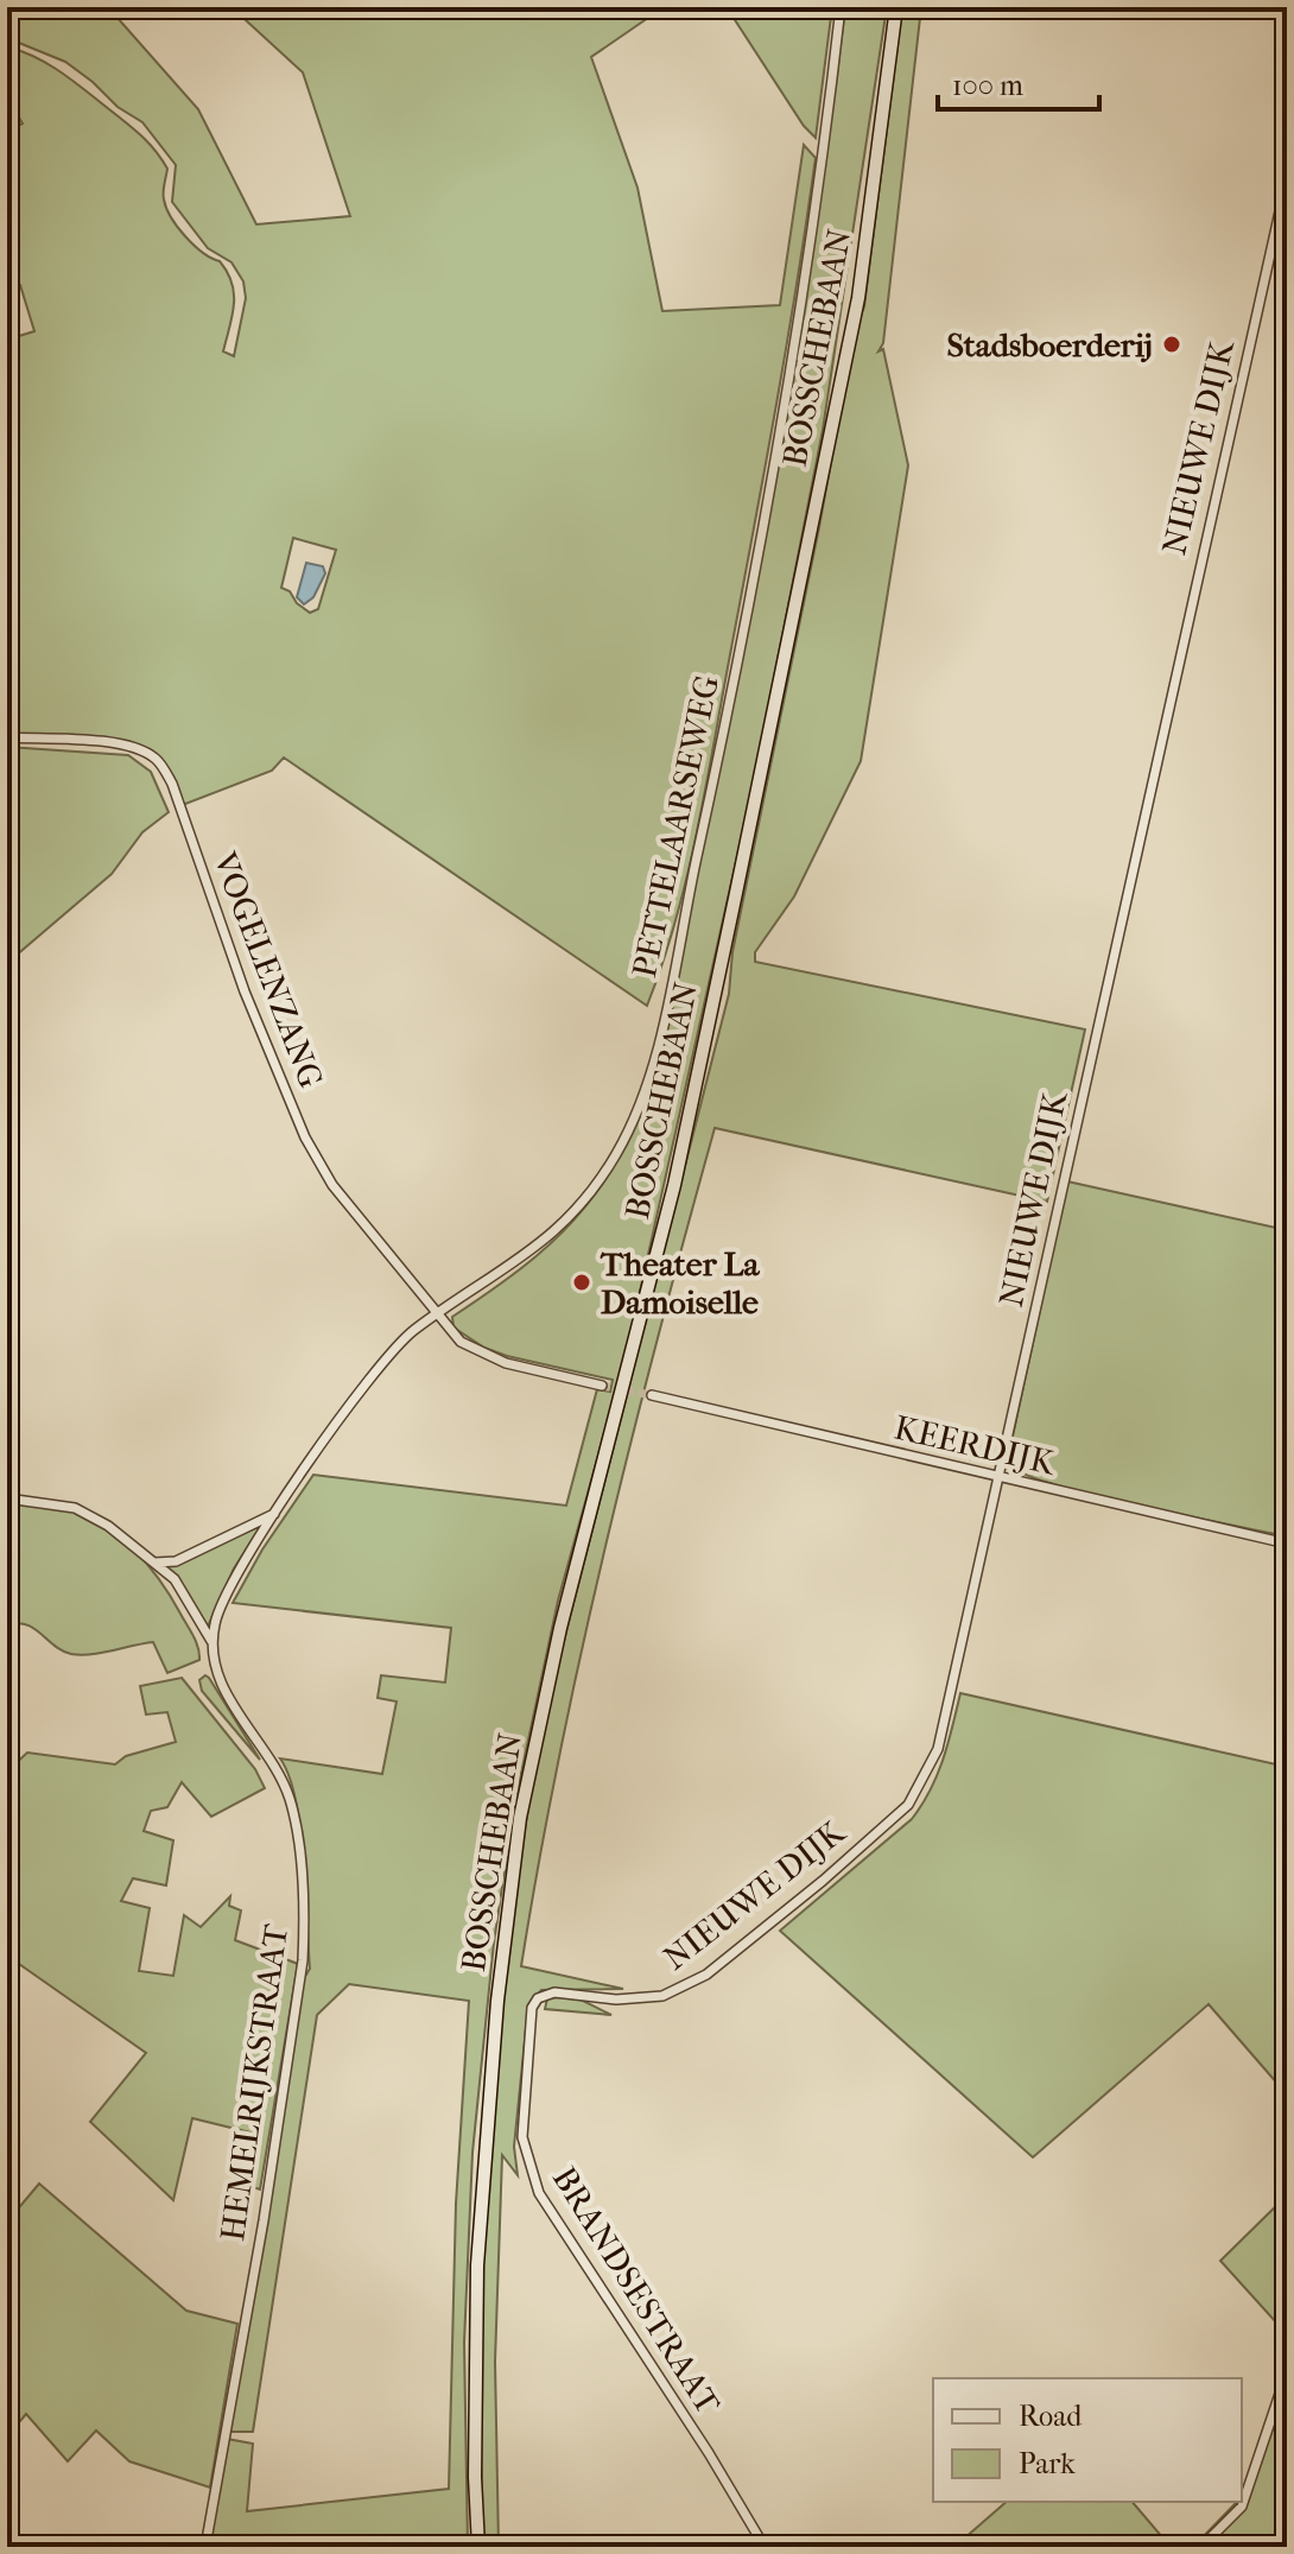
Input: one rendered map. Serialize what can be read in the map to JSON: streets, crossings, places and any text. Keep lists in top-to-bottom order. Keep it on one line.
{"streets":{"main road":["BOSSCHEBAAN"],"street":["NIEUWE DIJK","PETTELAARSEWEG","VOGELENZANG","KEERDIJK","HEMELRIJKSTRAAT","BRANDSESTRAAT"]},"crossings":[["NIEUWE DIJK","KEERDIJK"],["NIEUWE DIJK","BRANDSESTRAAT"],["PETTELAARSEWEG","VOGELENZANG"],["PETTELAARSEWEG","HEMELRIJKSTRAAT"]],"places":["Stadsboerderij","Theater La Damoiselle"],"legend":["Road","Park"],"scale_bar":"100 m"}
